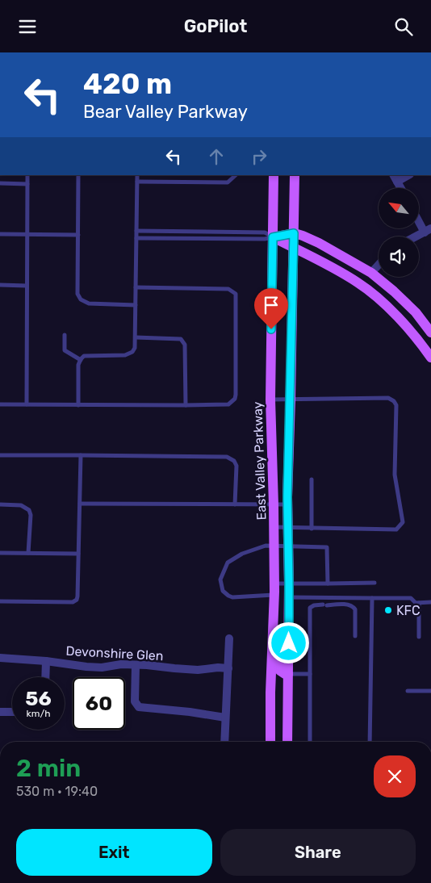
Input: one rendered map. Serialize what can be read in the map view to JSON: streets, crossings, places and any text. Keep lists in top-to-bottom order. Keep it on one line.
{"streets":{"main road":["East Valley Parkway"],"street":["Devonshire Glen"]},"places":["KFC"],"north":"top left","page":{"header":"GoPilot","turn":["420 m","Bear Valley Parkway"],"speed":"56 km/h","limit":"60","heading":["2 min","530 m · 19:40"],"buttons":["Exit","Share"]}}
